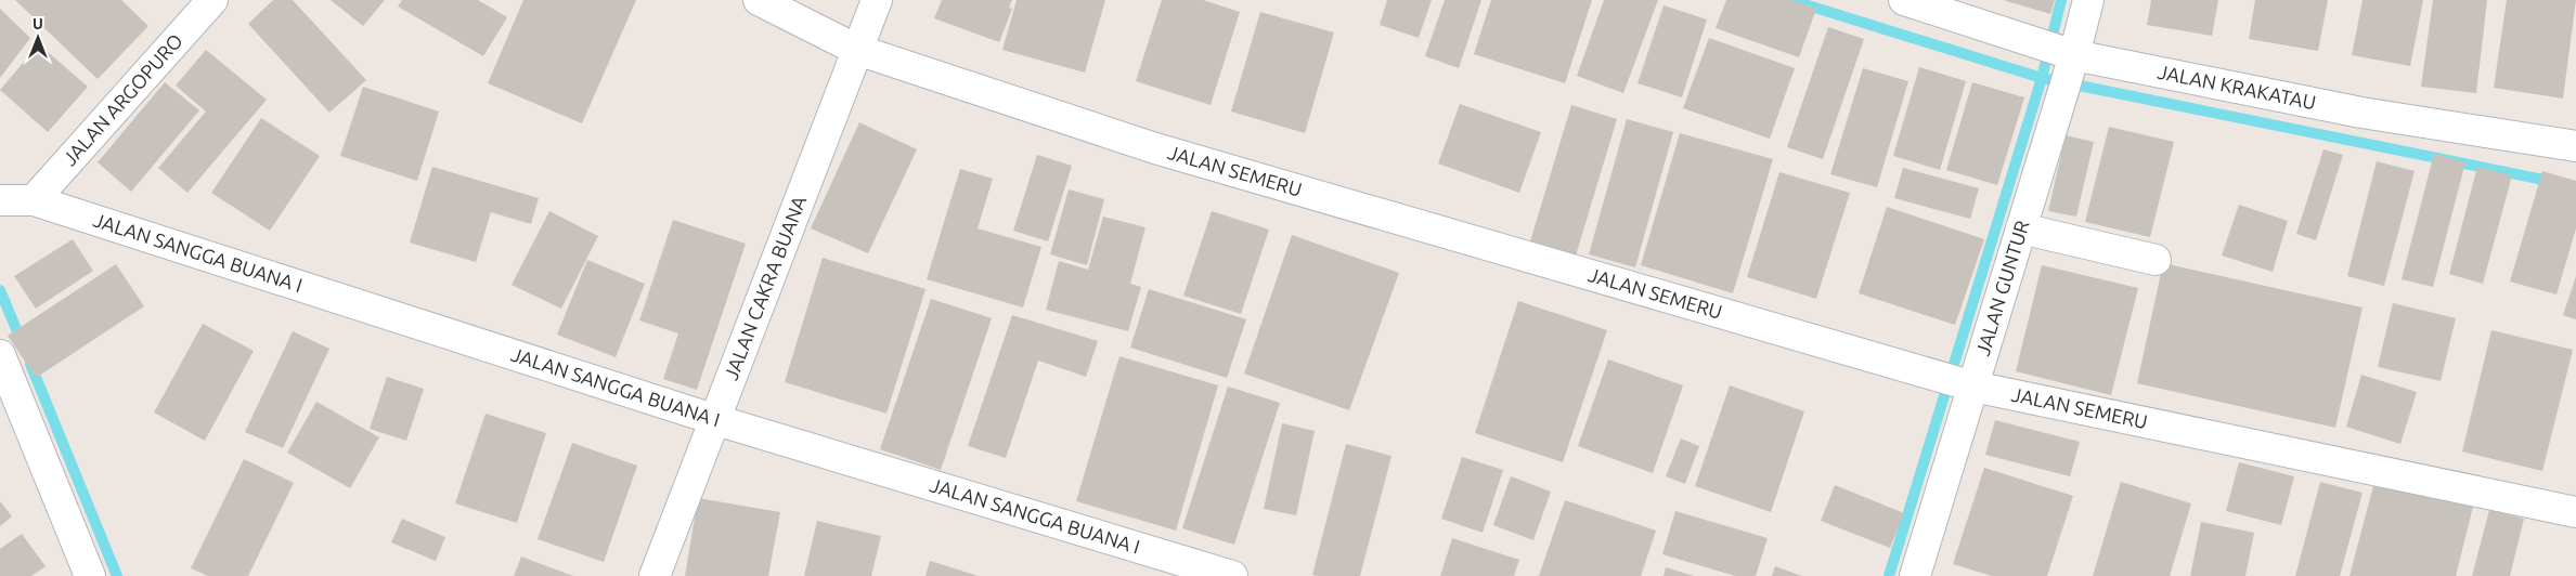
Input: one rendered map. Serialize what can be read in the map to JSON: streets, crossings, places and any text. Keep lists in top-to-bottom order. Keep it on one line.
{"streets":{"street":["JALAN KRAKATAU","JALAN ARGOPURO","JALAN SEMERU","JALAN SANGGA BUANA I","JALAN CAKRA BUANA","JALAN GUNTUR"]},"crossings":[["JALAN KRAKATAU","JALAN GUNTUR"],["JALAN ARGOPURO","JALAN SANGGA BUANA I"],["JALAN SEMERU","JALAN CAKRA BUANA"],["JALAN SEMERU","JALAN GUNTUR"],["JALAN SANGGA BUANA I","JALAN CAKRA BUANA"]],"north":"top"}
